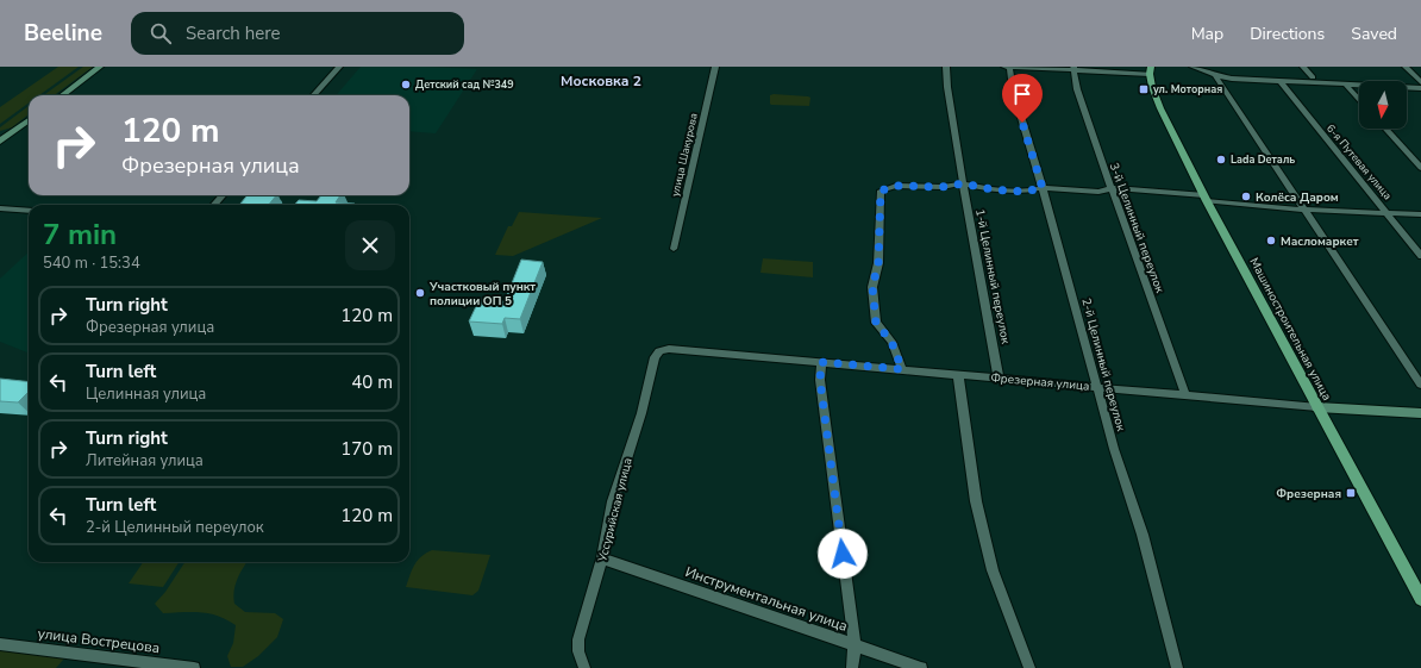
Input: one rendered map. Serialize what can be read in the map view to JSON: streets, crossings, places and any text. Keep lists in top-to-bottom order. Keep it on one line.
{"streets":{"main road":["Машиностроительная улица","Фрезерная улица"],"street":["улица Шакурова","6-я Путевая улица","3-й Целинный переулок","1-й Целинный переулок","2-й Целинный переулок","Уссурийская улица","Инструментальная улица","улица Вострецова"]},"crossings":[["3-й Целинный переулок","Фрезерная улица"],["1-й Целинный переулок","Фрезерная улица"],["Машиностроительная улица","Фрезерная улица"],["2-й Целинный переулок","Фрезерная улица"],["Фрезерная улица","Уссурийская улица"],["Уссурийская улица","Инструментальная улица"]],"districts":["Московка 2"],"places":{"other":["Детский сад №349","Lada Dеталь","Колёса Даром","Масломаркет","Участковый пункт полиции ОП 5"],"transit":["ул. Моторная","Фрезерная"]},"north":"bottom","page":{"header":"Beeline","search":"Search here","nav":["Map","Directions","Saved"],"turn":["120 m","Фрезерная улица"],"heading":["7 min","540 m · 15:34"],"list":[{"name":"Turn right","note":"Фрезерная улица","value":"120 m"},{"name":"Turn left","note":"Целинная улица","value":"40 m"},{"name":"Turn right","note":"Литейная улица","value":"170 m"},{"name":"Turn left","note":"2-й Целинный переулок","value":"120 m"}]}}
